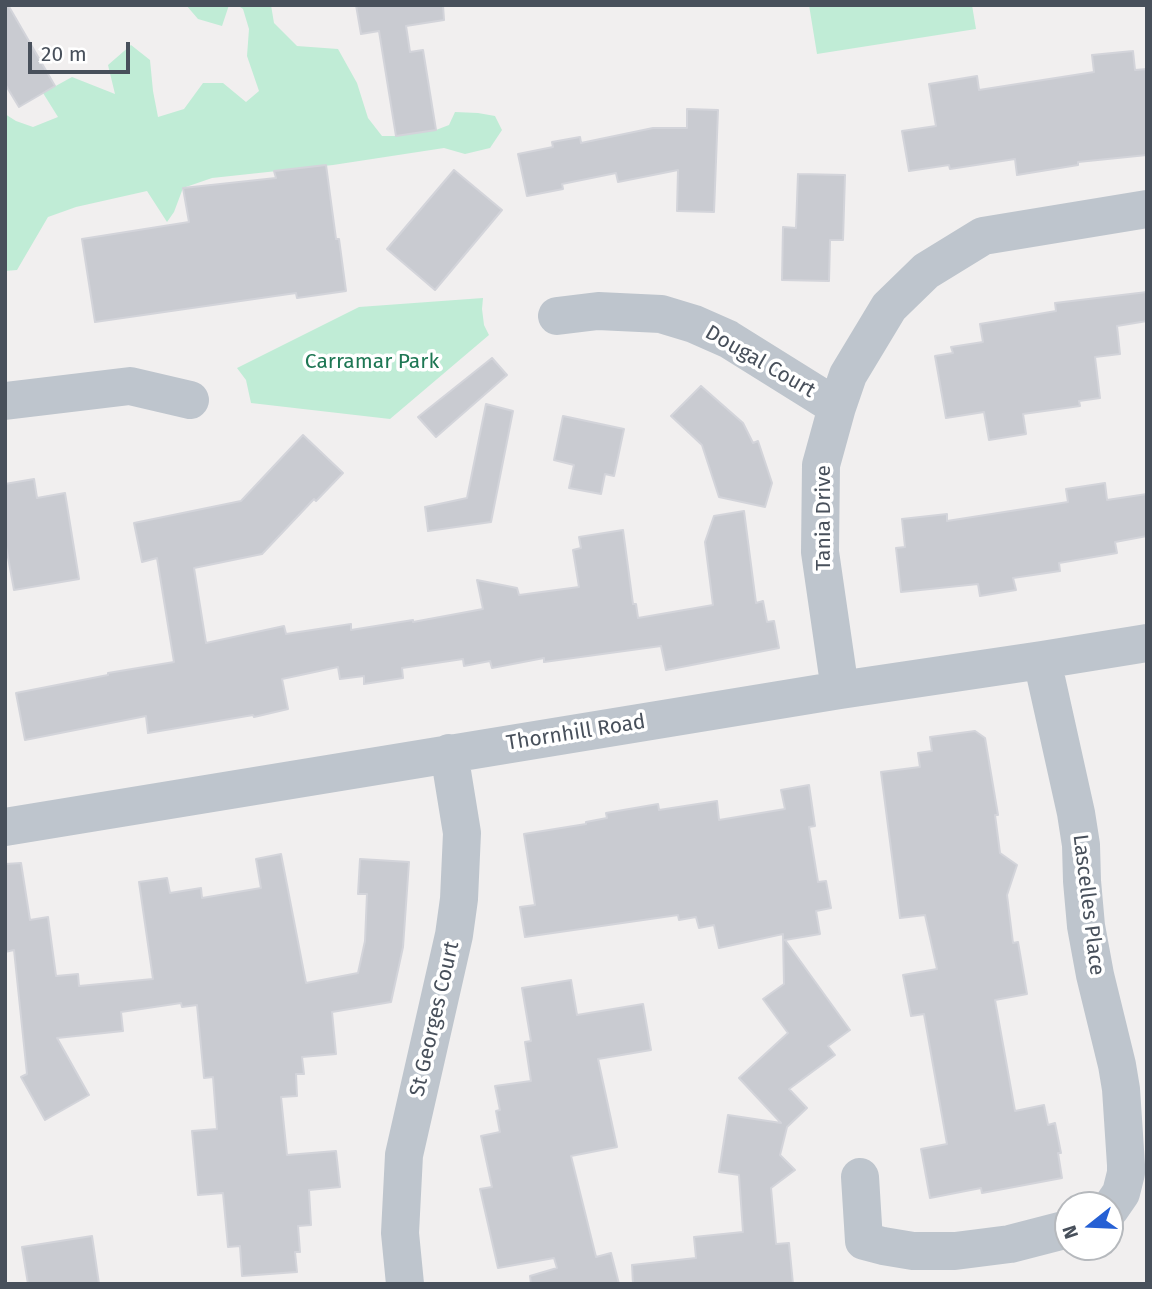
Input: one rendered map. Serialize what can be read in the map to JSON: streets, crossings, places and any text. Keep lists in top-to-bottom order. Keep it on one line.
{"streets":{"street":["Dougal Court","Tania Drive","Thornhill Road","Lascelles Place","St Georges Court"]},"crossings":[["Dougal Court","Tania Drive"],["Tania Drive","Thornhill Road"],["Thornhill Road","Lascelles Place"],["Thornhill Road","St Georges Court"]],"parks":["Carramar Park"],"scale_bar":"20 m","north":"left"}
